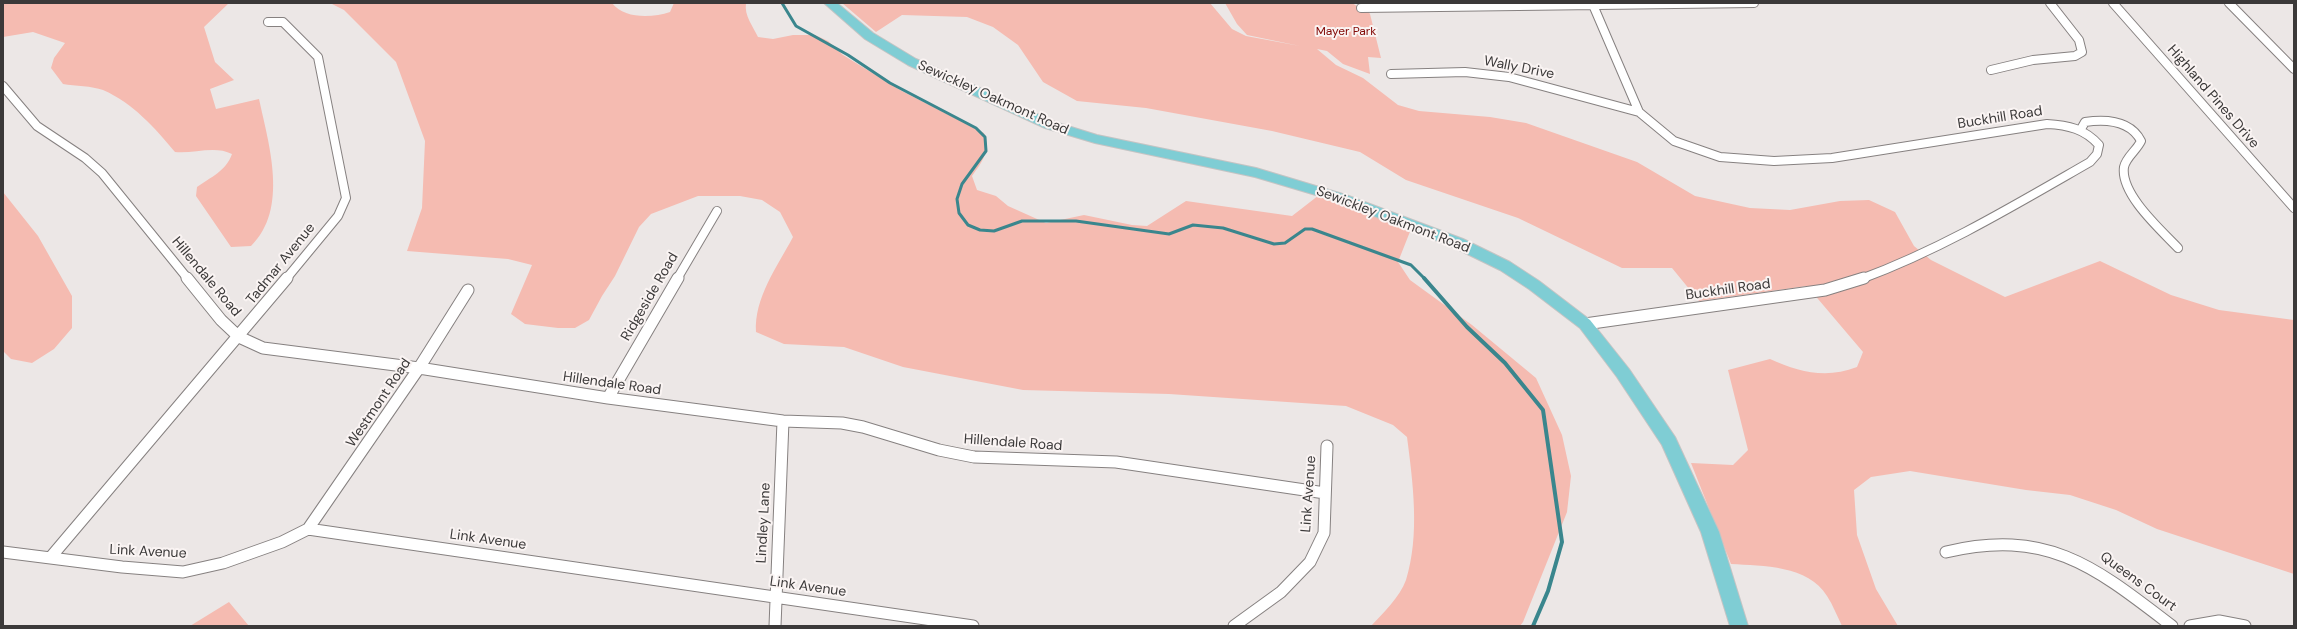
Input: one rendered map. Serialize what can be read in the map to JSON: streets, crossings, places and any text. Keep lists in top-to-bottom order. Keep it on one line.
{"streets":{"main road":["Sewickley Oakmont Road"],"street":["Wally Drive","Highland Pines Drive","Buckhill Road","Tadmar Avenue","Hillendale Road","Ridgeside Road","Westmont Road","Link Avenue","Lindley Lane","Queens Court"]},"crossings":[["Wally Drive","Buckhill Road"],["Sewickley Oakmont Road","Buckhill Road"],["Tadmar Avenue","Hillendale Road"],["Tadmar Avenue","Link Avenue"],["Hillendale Road","Ridgeside Road"],["Hillendale Road","Westmont Road"],["Hillendale Road","Link Avenue"],["Hillendale Road","Lindley Lane"],["Westmont Road","Link Avenue"],["Link Avenue","Lindley Lane"]],"parks":["Mayer Park"]}
